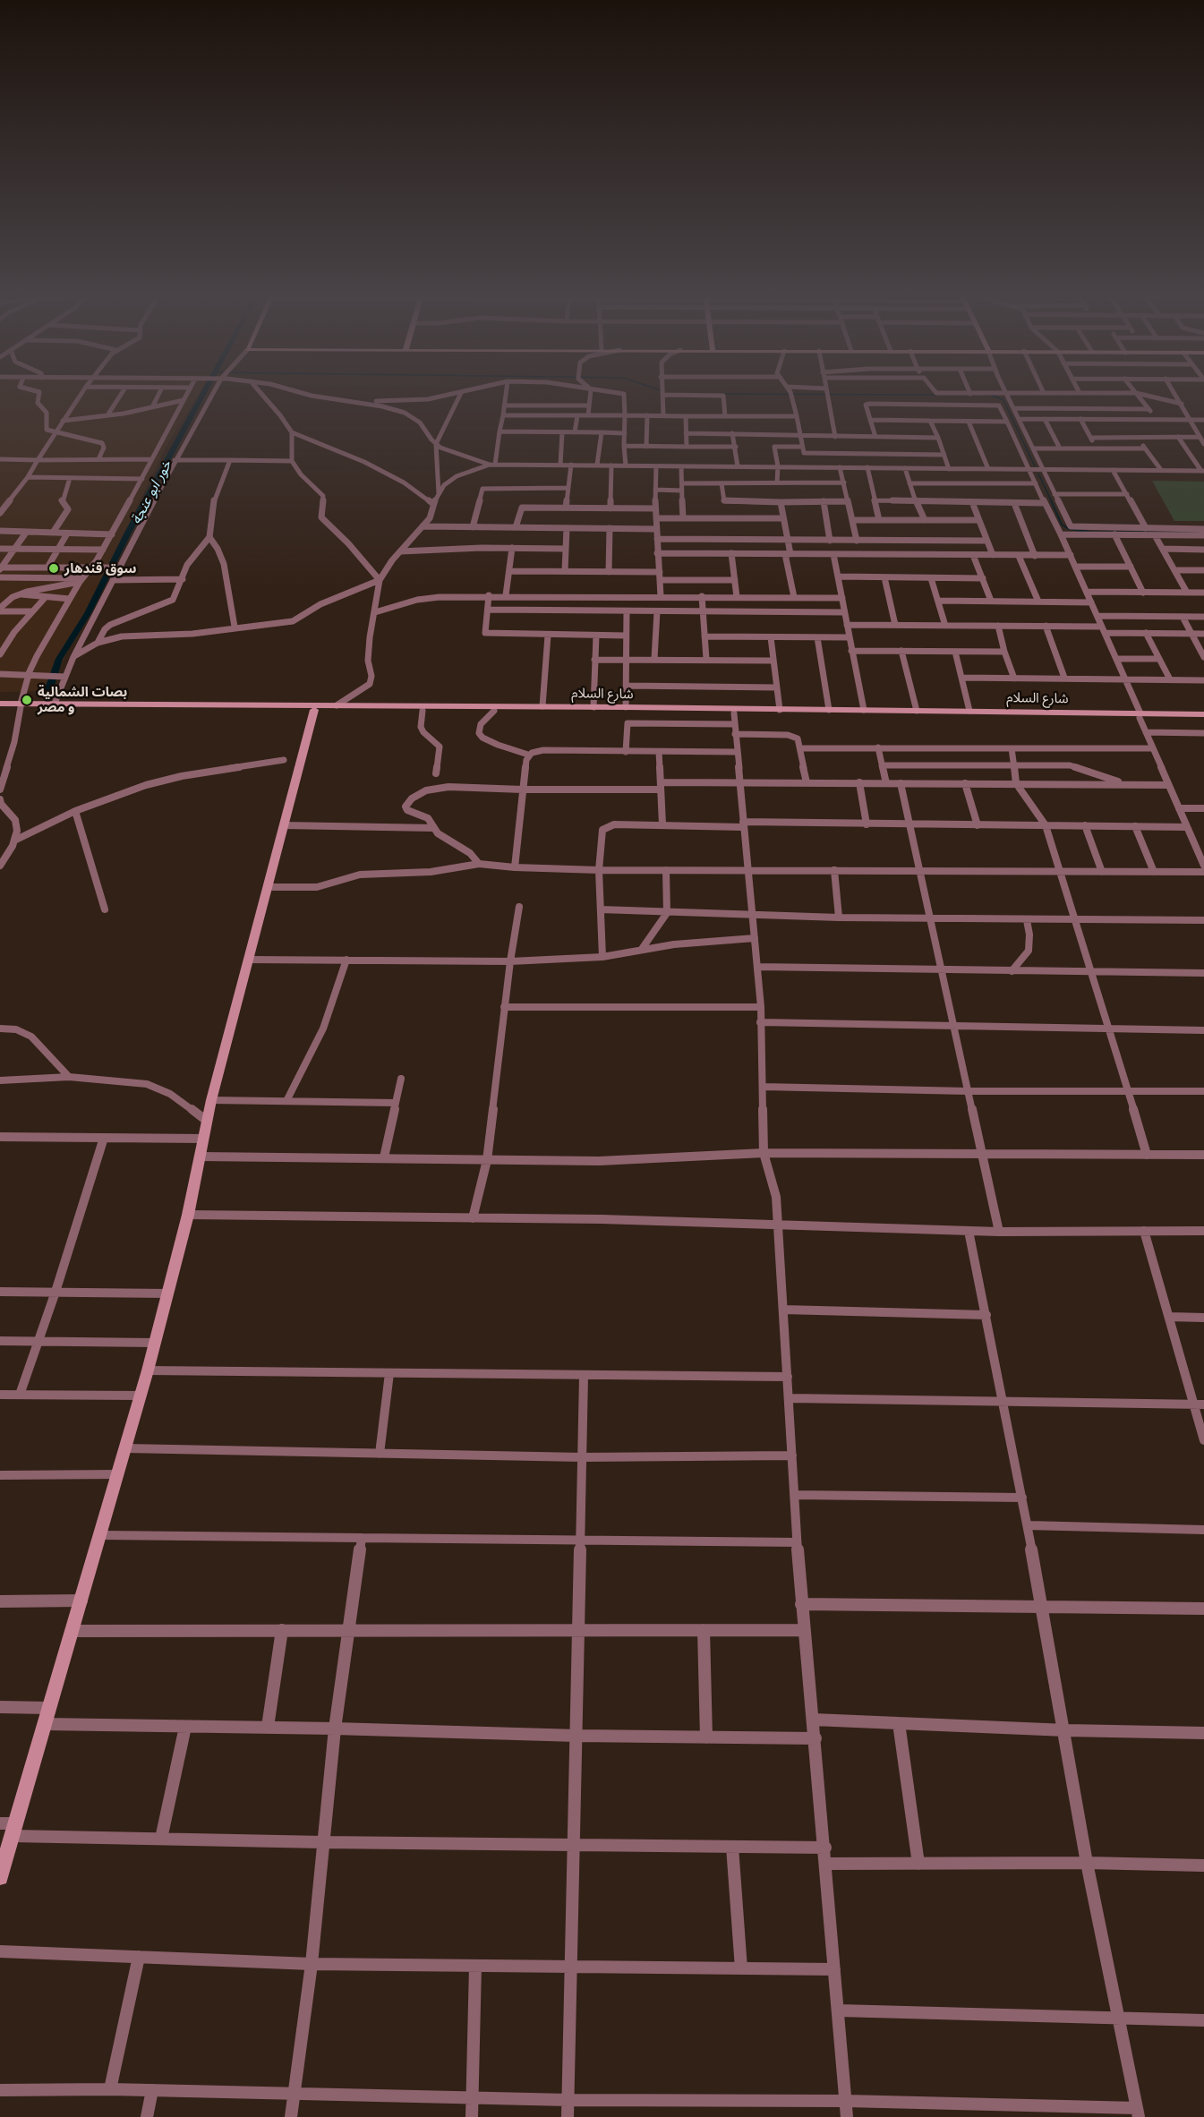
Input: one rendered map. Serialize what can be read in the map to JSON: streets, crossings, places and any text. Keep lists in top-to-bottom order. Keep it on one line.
{"streets":{"street":["شارع السلام"]},"water":["خور ابو عنجة"],"places":["سوق قندهار","بصات الشمالية و مصر"]}
